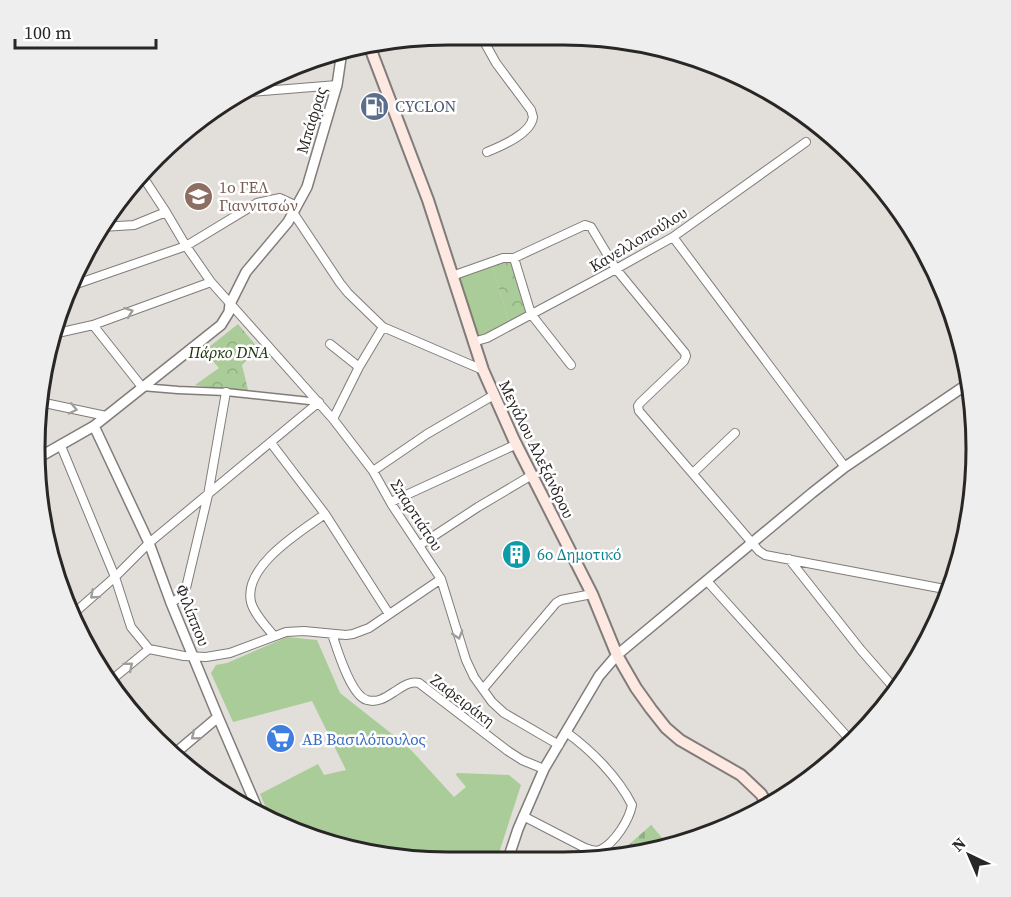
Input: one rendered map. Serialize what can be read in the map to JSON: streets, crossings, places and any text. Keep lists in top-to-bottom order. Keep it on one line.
{"streets":{"main road":["Μεγάλου Αλεξάνδρου"],"street":["Μπάφρας","Κανελλοπούλου","Σπαρτιάτου","Φιλίππου","Ζαφειράκη"]},"crossings":[["Μπάφρας","Σπαρτιάτου"],["Μπάφρας","Φιλίππου"],["Κανελλοπούλου","Μεγάλου Αλεξάνδρου"]],"parks":["Πάρκο DNA"],"places":{"fuel station":["CYCLON"],"school or university":["1o ΓΕΛ Γιαννιτσών"],"building":["6ο Δημοτικό"],"supermarket":["ΑΒ Βασιλόπουλος"]},"scale_bar":"100 m","north":"top left"}
